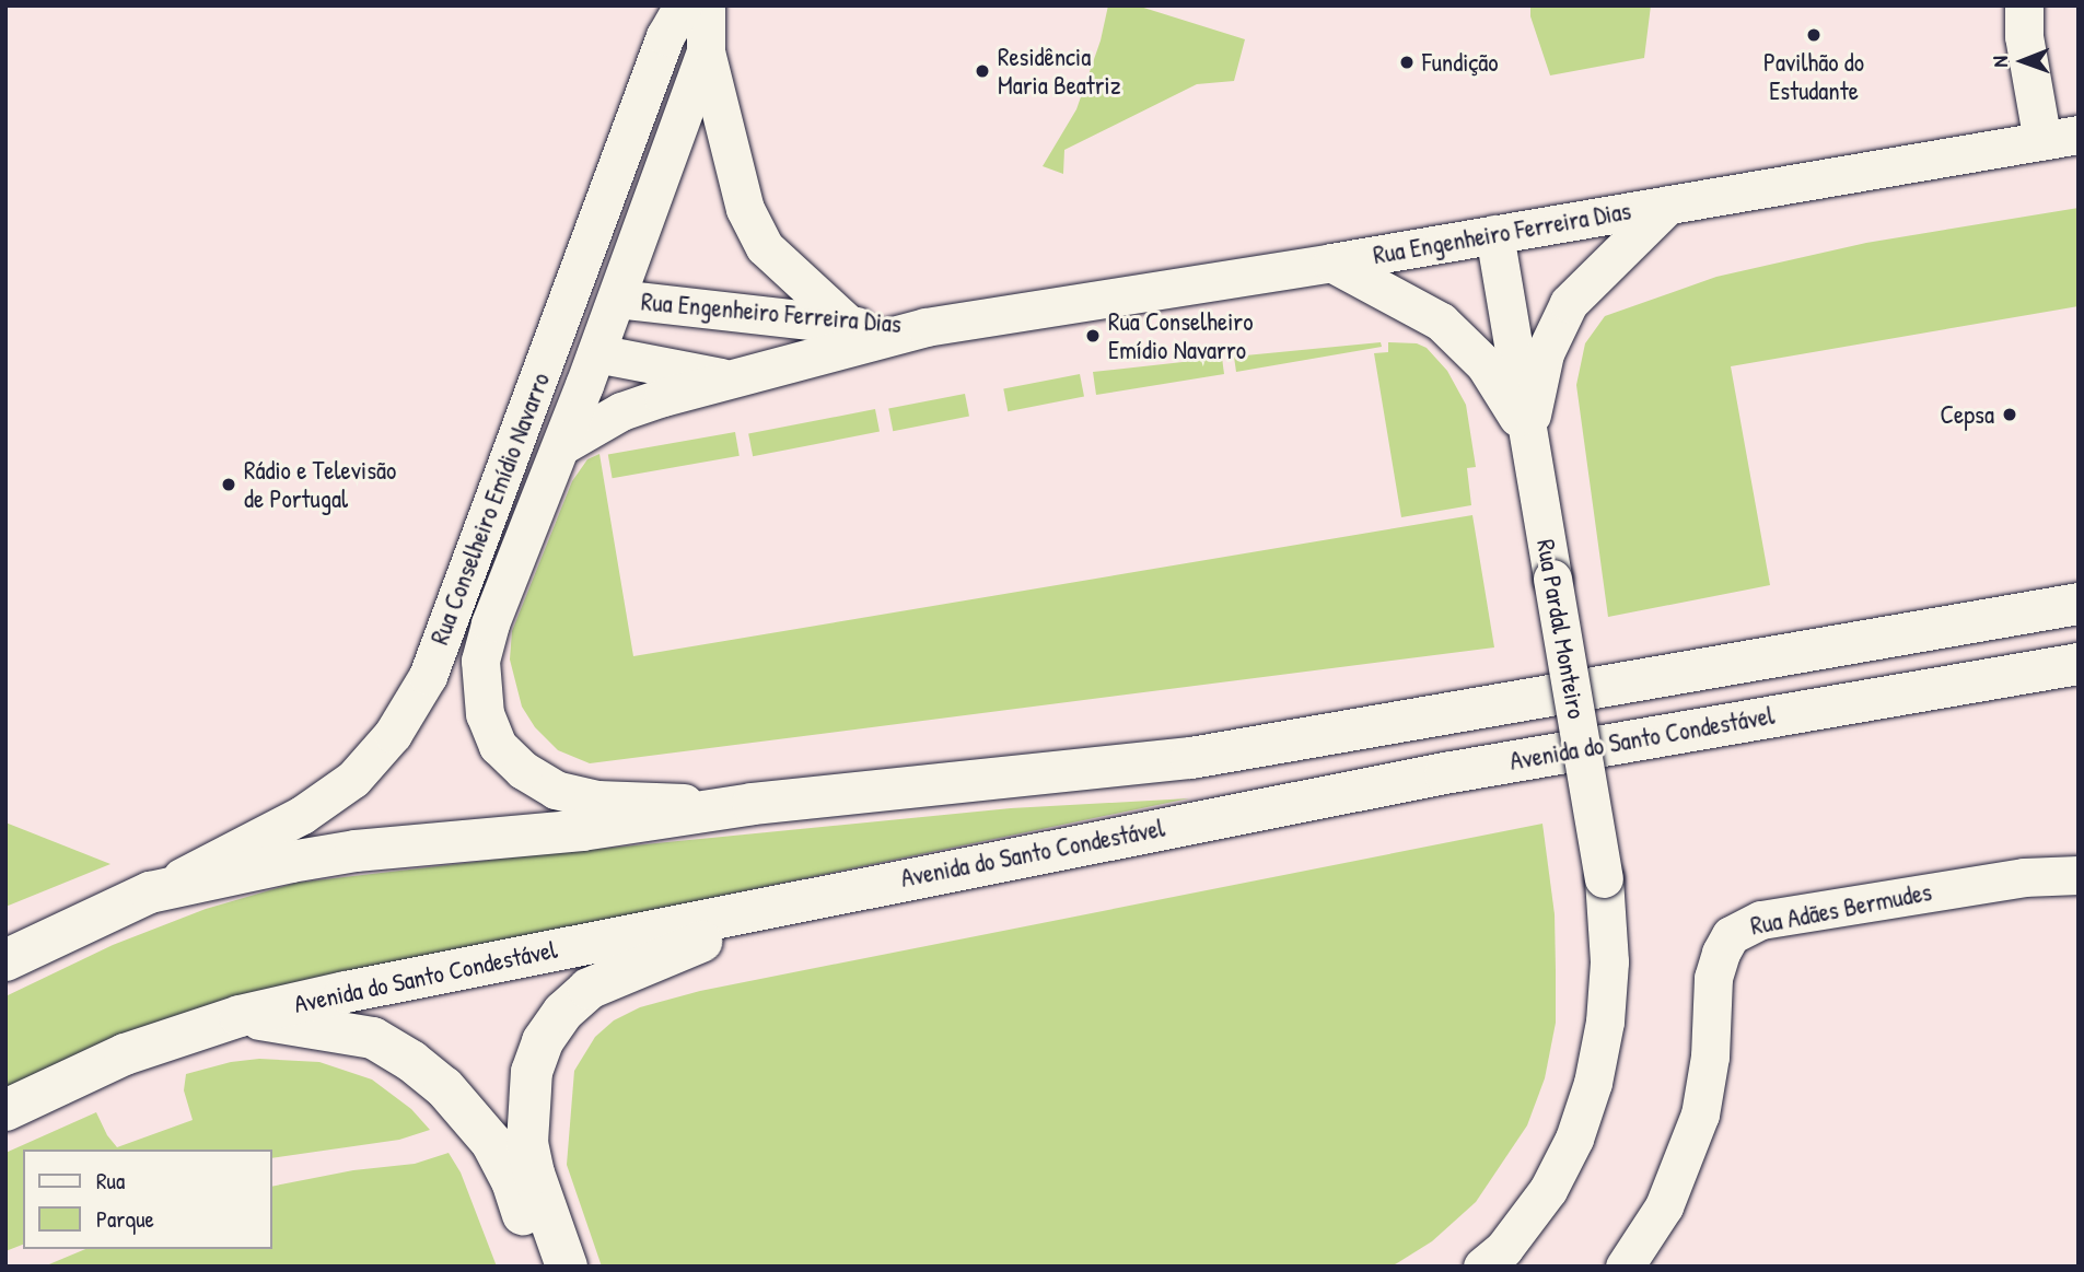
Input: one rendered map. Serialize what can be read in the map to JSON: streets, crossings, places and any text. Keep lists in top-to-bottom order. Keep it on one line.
{"streets":{"highway":["Avenida do Santo Condestável"],"street":["Rua Engenheiro Ferreira Dias","Rua Conselheiro Emídio Navarro","Rua Pardal Monteiro","Rua Adães Bermudes"]},"crossings":[["Rua Engenheiro Ferreira Dias","Rua Conselheiro Emídio Navarro"],["Rua Engenheiro Ferreira Dias","Rua Pardal Monteiro"]],"places":["Pavilhão do Estudante","Fundição","Residência Maria Beatriz","Rua Conselheiro Emídio Navarro","Cepsa","Rádio e Televisão de Portugal"],"legend":["Rua","Parque"],"north":"left"}
